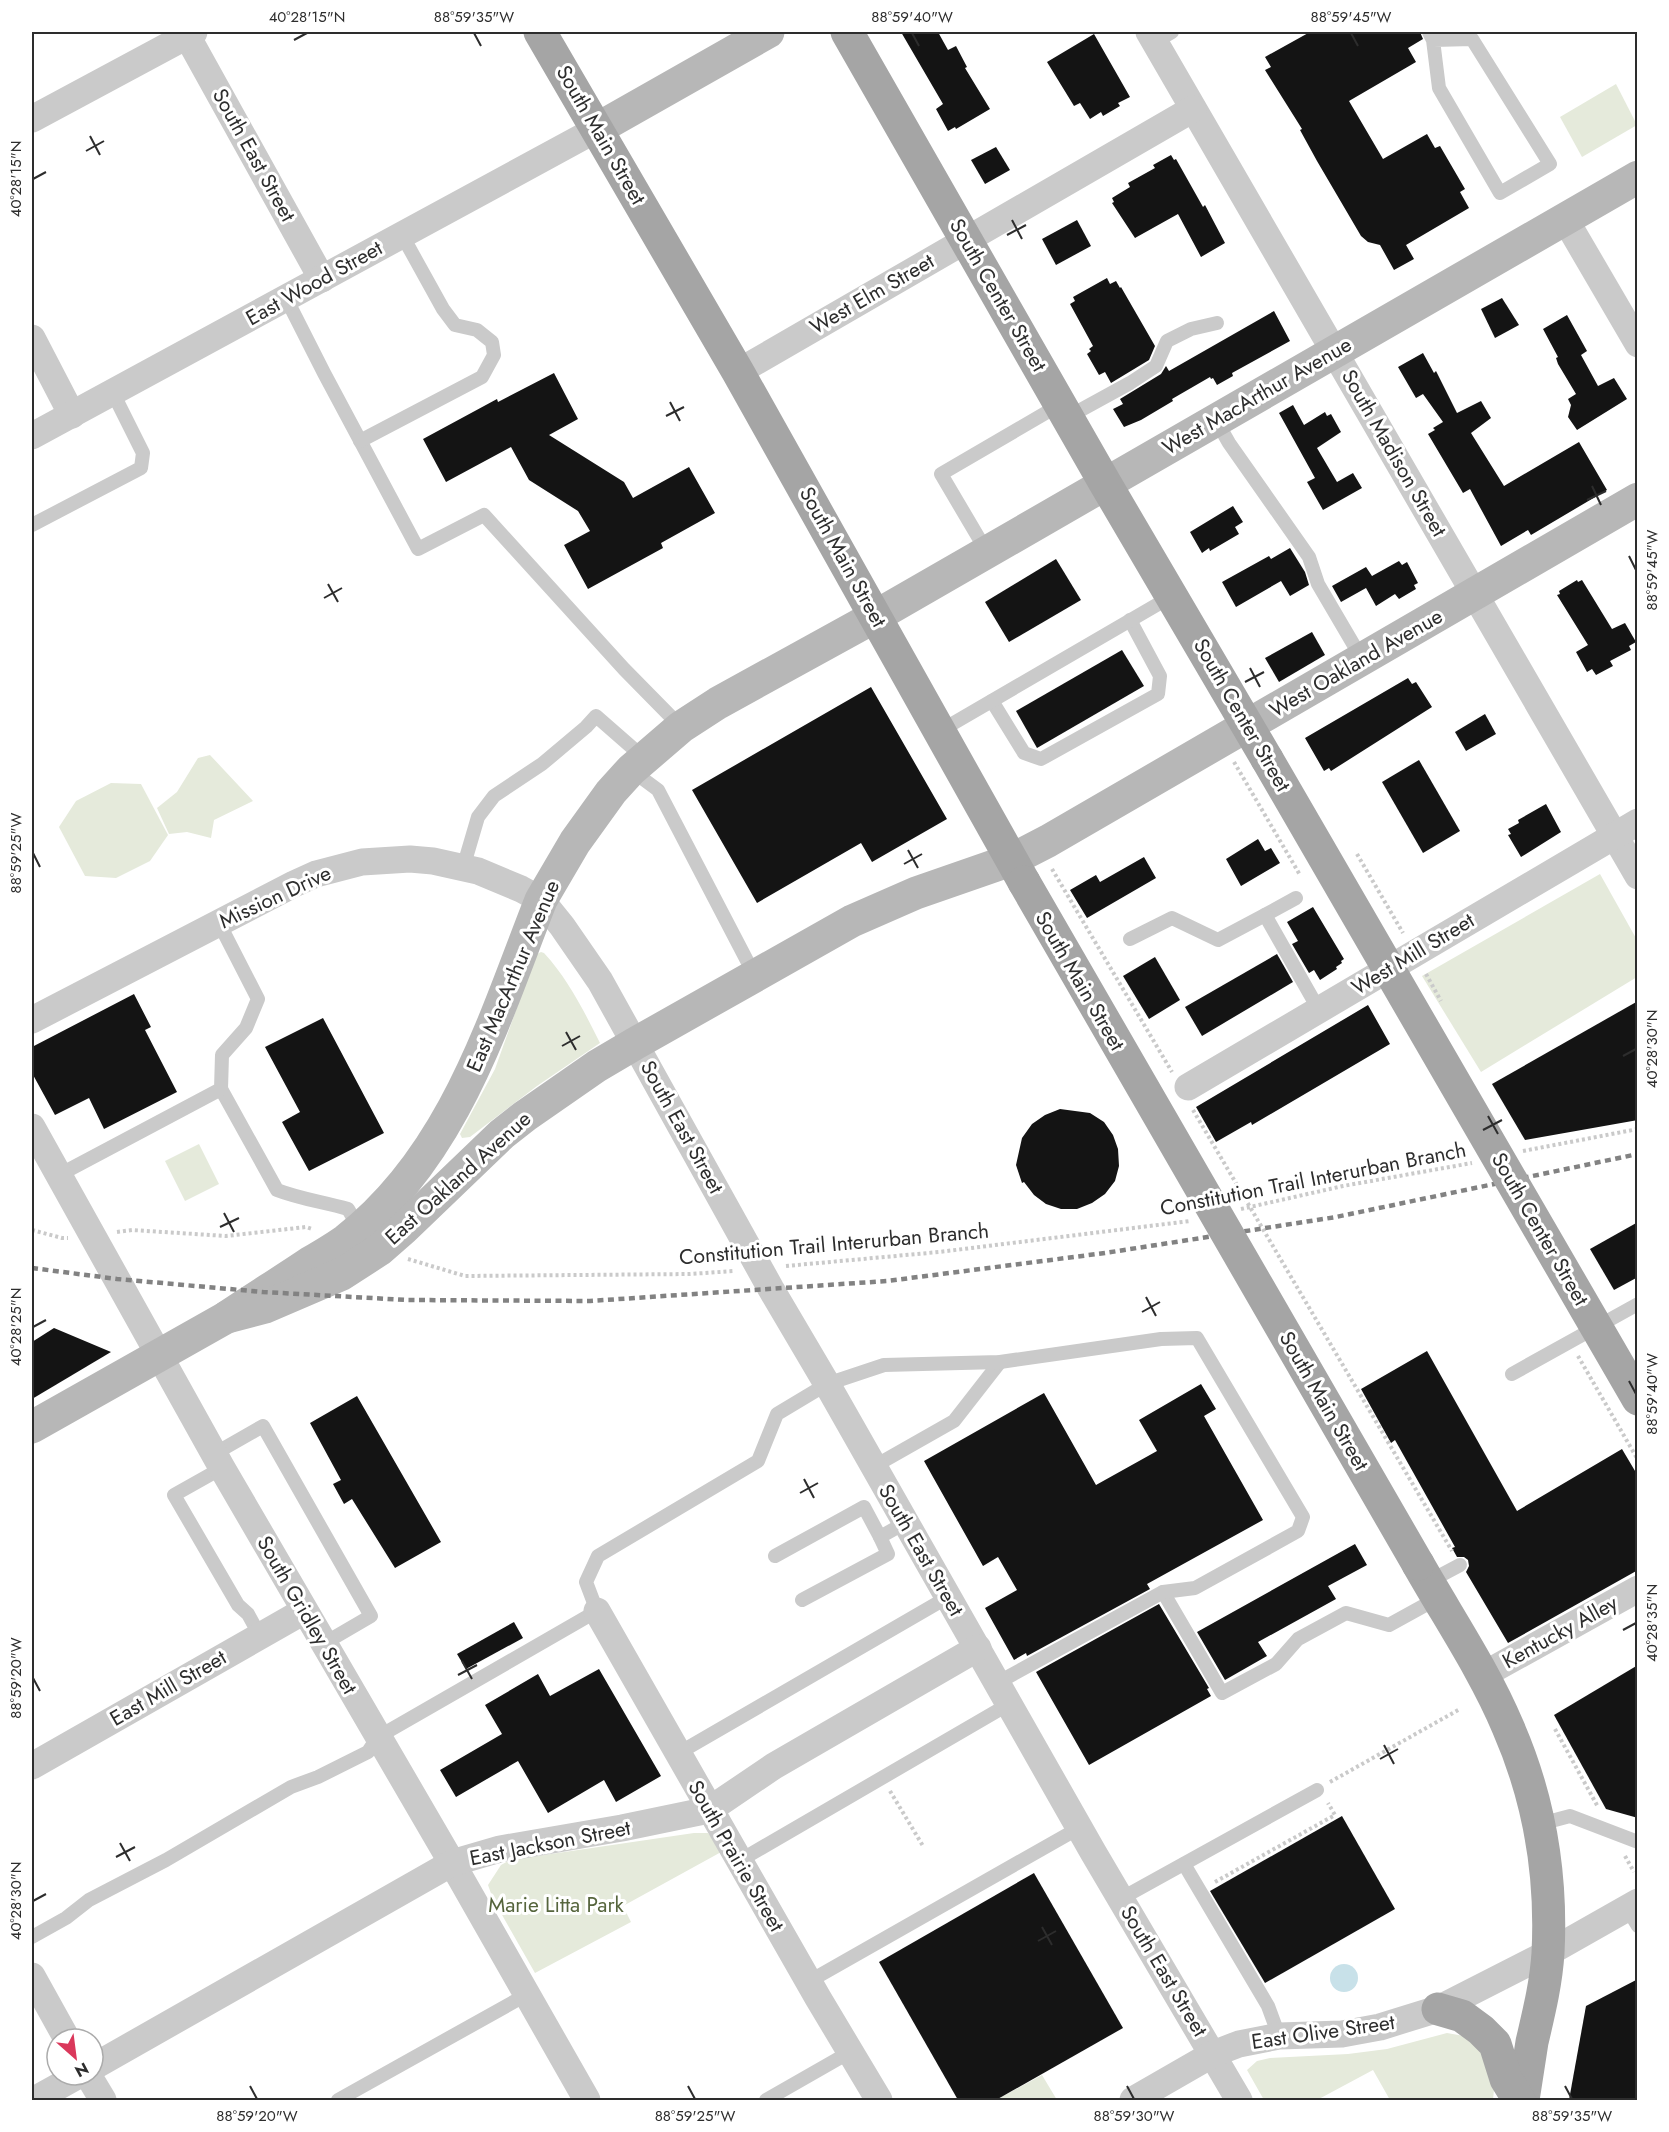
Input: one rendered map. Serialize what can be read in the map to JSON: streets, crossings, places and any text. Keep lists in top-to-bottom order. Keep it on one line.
{"streets":{"main road":["South Main Street","South Center Street","West MacArthur Avenue","West Oakland Avenue","East MacArthur Avenue","East Oakland Avenue"],"street":["South East Street","East Wood Street","West Elm Street","South Madison Street","Mission Drive","West Mill Street","South Gridley Street","Kentucky Alley","East Mill Street","East Jackson Street","South Prairie Street","East Olive Street"],"path":["Constitution Trail Interurban Branch"]},"crossings":[["South Main Street","East Wood Street"],["South Main Street","West Elm Street"],["South Main Street","West MacArthur Avenue"],["South Main Street","West Oakland Avenue"],["South Main Street","East MacArthur Avenue"],["South Main Street","East Oakland Avenue"],["South Main Street","Kentucky Alley"],["South Main Street","East Olive Street"],["South East Street","East Wood Street"],["South East Street","Mission Drive"],["South East Street","East Oakland Avenue"],["South East Street","Constitution Trail Interurban Branch"],["South East Street","East Jackson Street"],["South East Street","East Olive Street"],["West Elm Street","South Center Street"],["West Elm Street","South Madison Street"],["South Center Street","West MacArthur Avenue"],["South Center Street","West Oakland Avenue"],["West MacArthur Avenue","South Madison Street"],["West MacArthur Avenue","East MacArthur Avenue"],["South Madison Street","West Oakland Avenue"],["South Madison Street","West Mill Street"],["West Oakland Avenue","East Oakland Avenue"],["Mission Drive","East MacArthur Avenue"],["Mission Drive","East Oakland Avenue"],["East MacArthur Avenue","East Oakland Avenue"],["East MacArthur Avenue","Constitution Trail Interurban Branch"],["East MacArthur Avenue","South Gridley Street"],["East Oakland Avenue","Constitution Trail Interurban Branch"],["Constitution Trail Interurban Branch","South Gridley Street"],["South Gridley Street","East Mill Street"],["South Gridley Street","East Jackson Street"],["East Jackson Street","South Prairie Street"]],"parks":["Marie Litta Park"],"north":"bottom right","coordinates":["40°28'15\"N","88°59'35\"W","88°59'40\"W","88°59'45\"W","88°59'25\"W","40°28'30\"N","40°28'25\"N","40°28'35\"N","88°59'20\"W","88°59'30\"W"]}
